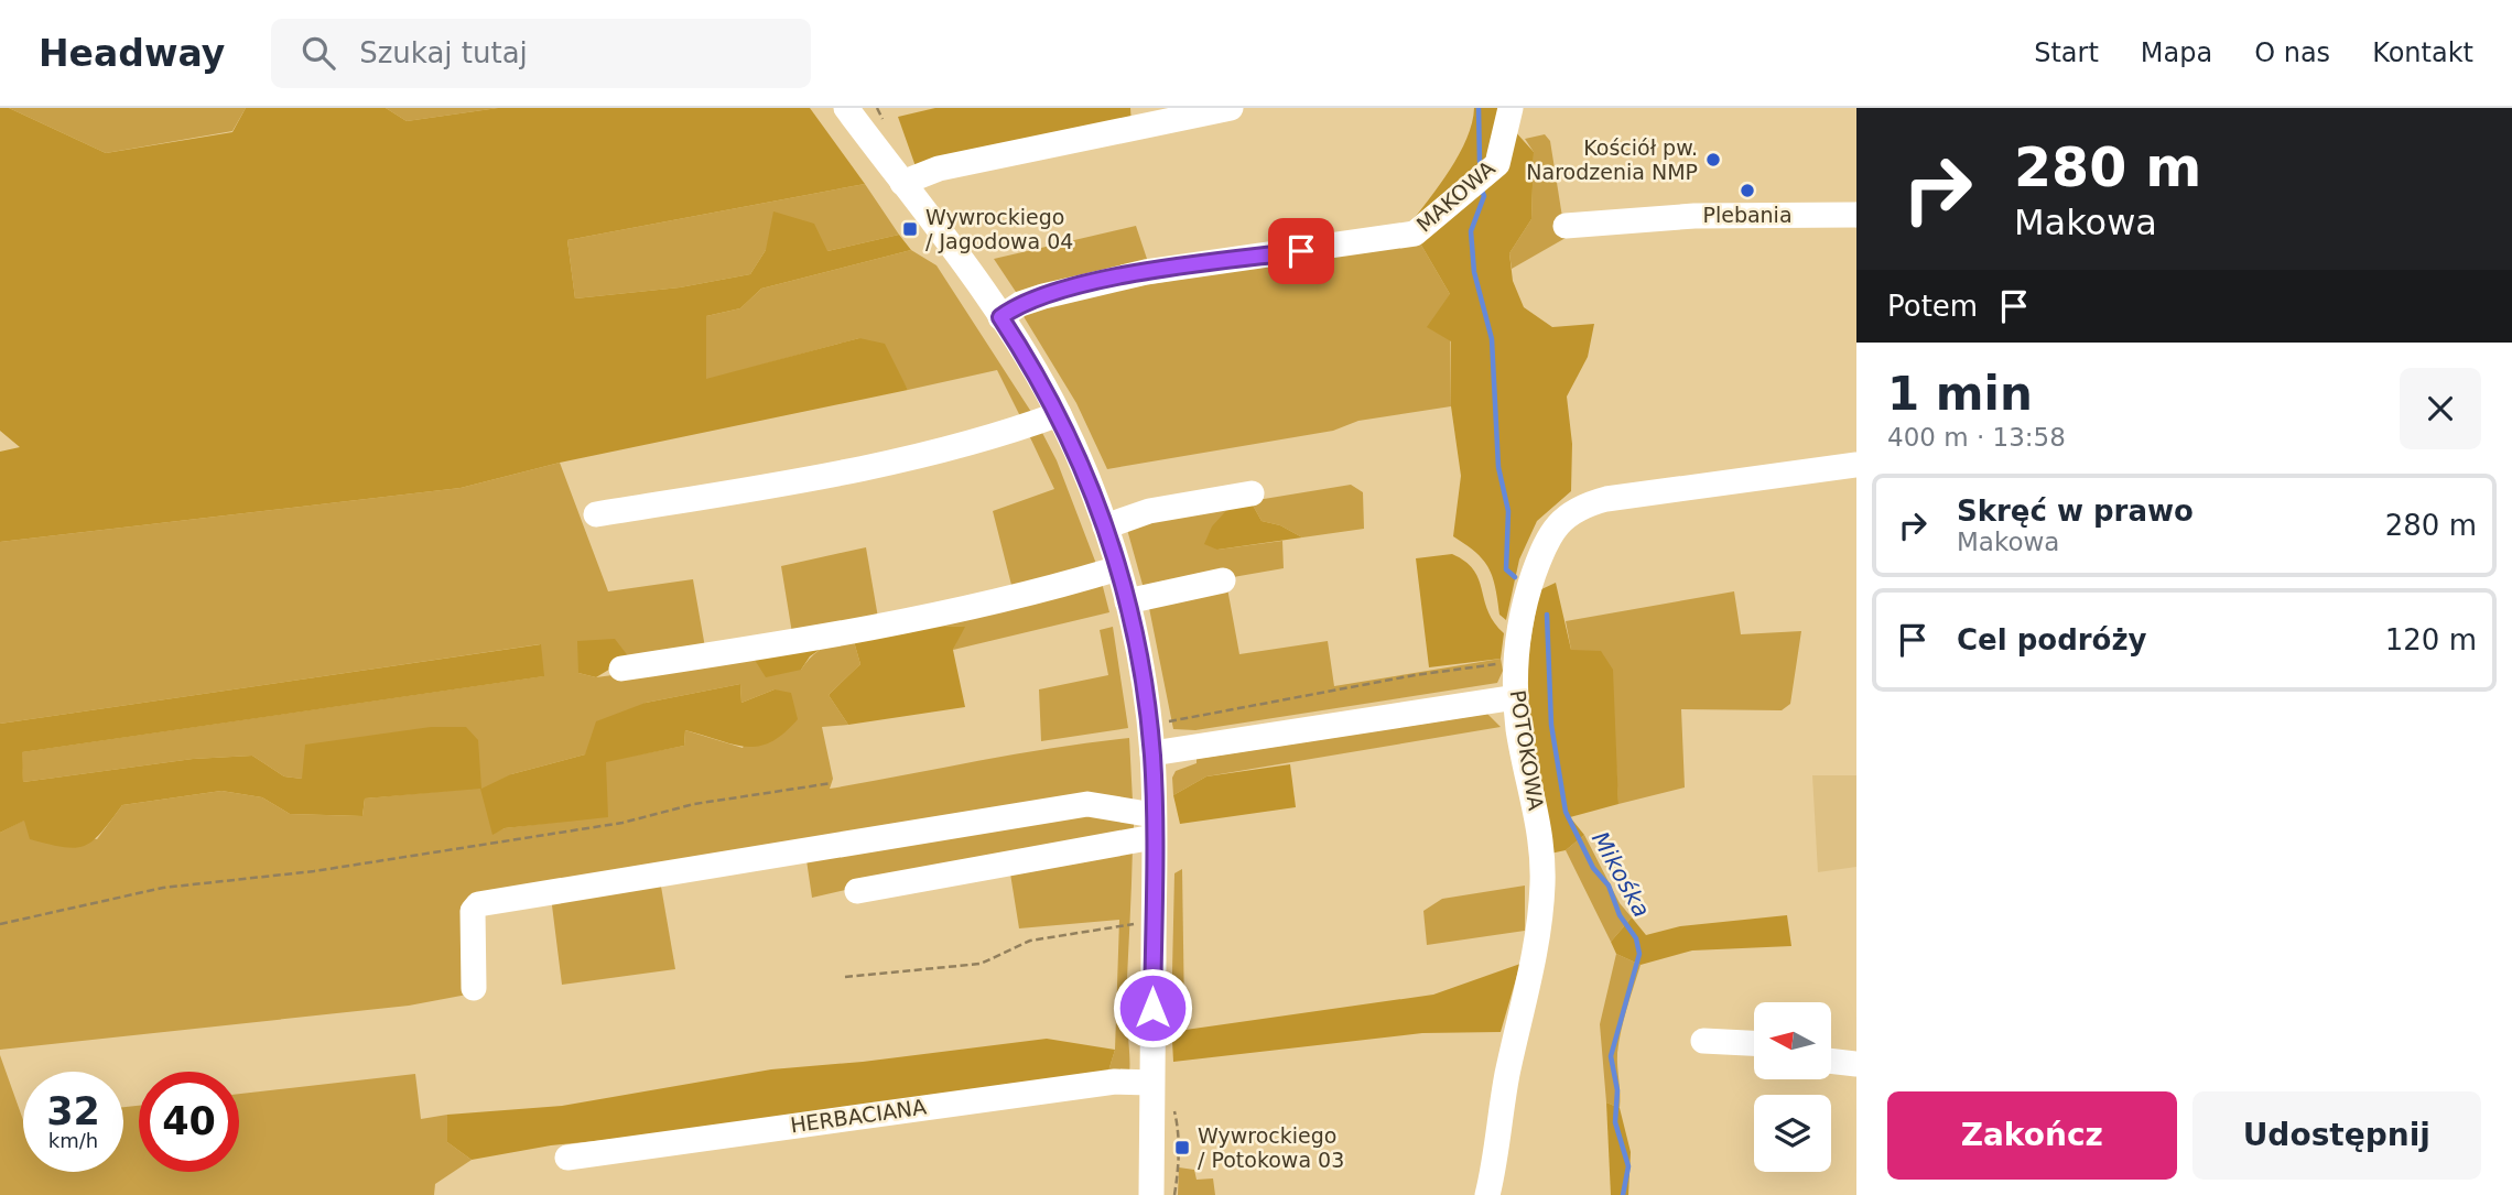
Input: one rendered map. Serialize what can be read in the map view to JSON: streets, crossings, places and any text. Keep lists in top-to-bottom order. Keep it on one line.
{"streets":{"street":["MAKOWA","POTOKOWA","HERBACIANA"]},"water":["Mikośka"],"places":{"other":["Kościół pw. Narodzenia NMP","Plebania"],"transit":["Wywrockiego / Jagodowa 04","Wywrockiego / Potokowa 03"]},"north":"left","page":{"header":"Headway","search":"Szukaj tutaj","nav":["Start","Mapa","O nas","Kontakt"],"turn":["280 m","Makowa"],"then":"Potem","heading":["1 min","400 m · 13:58"],"list":[{"name":"Skręć w prawo","note":"Makowa","value":"280 m"},{"name":"Cel podróży","value":"120 m"}],"speed":"32 km/h","limit":"40","buttons":["Zakończ","Udostępnij"]}}
